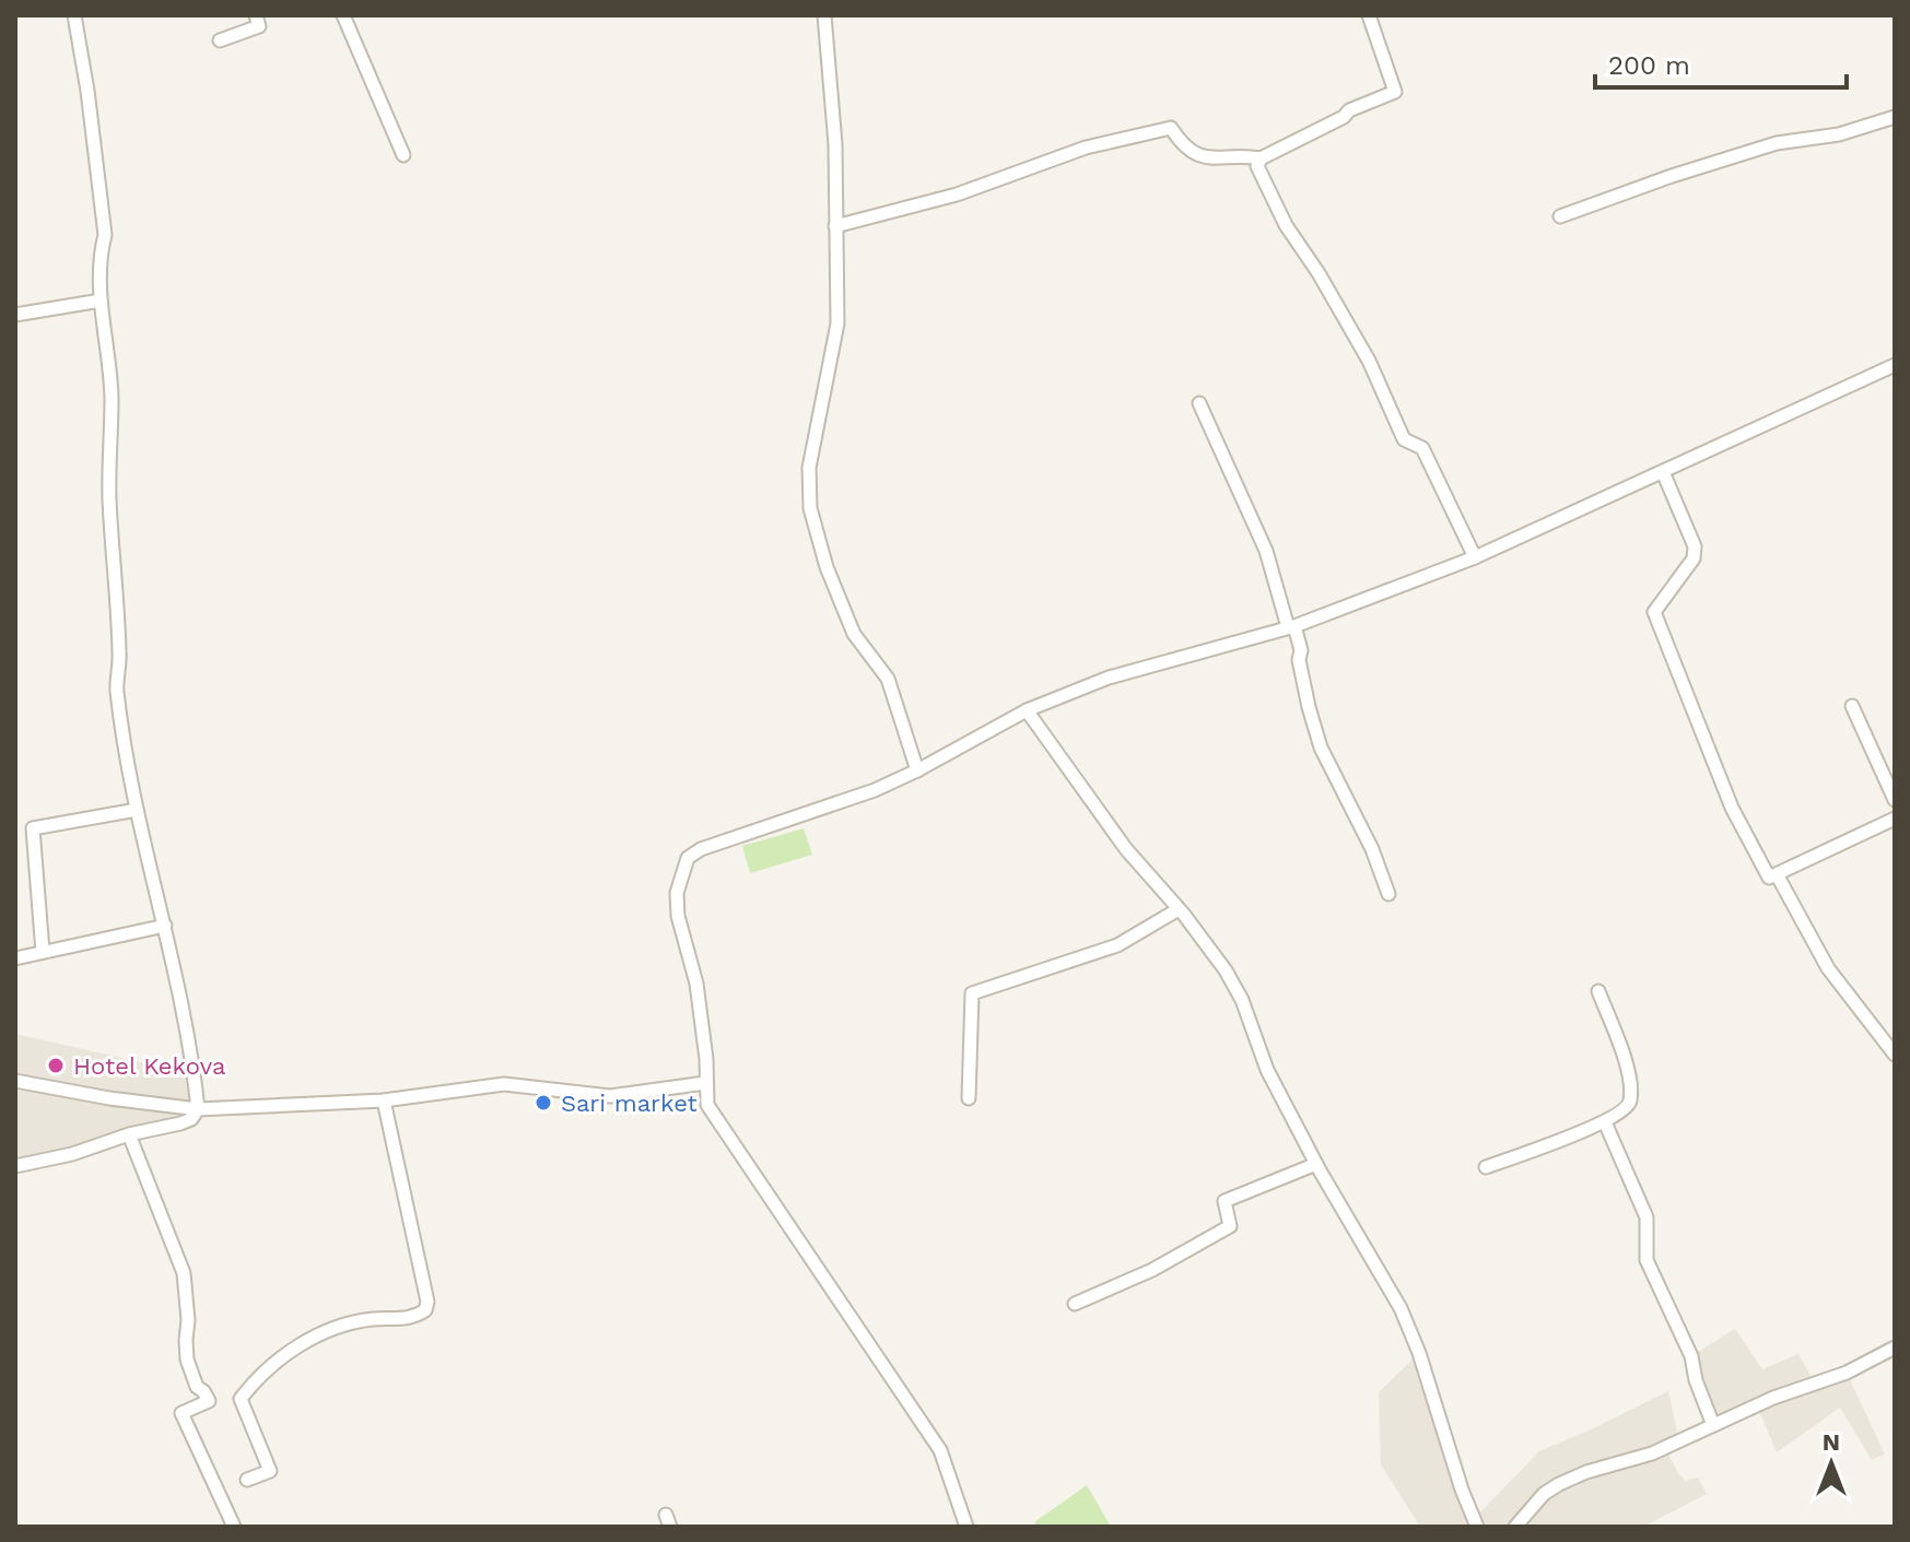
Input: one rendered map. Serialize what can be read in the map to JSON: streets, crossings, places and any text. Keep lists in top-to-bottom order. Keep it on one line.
{"places":["Hotel Kekova","Sari market"],"scale_bar":"200 m","north":"top"}
